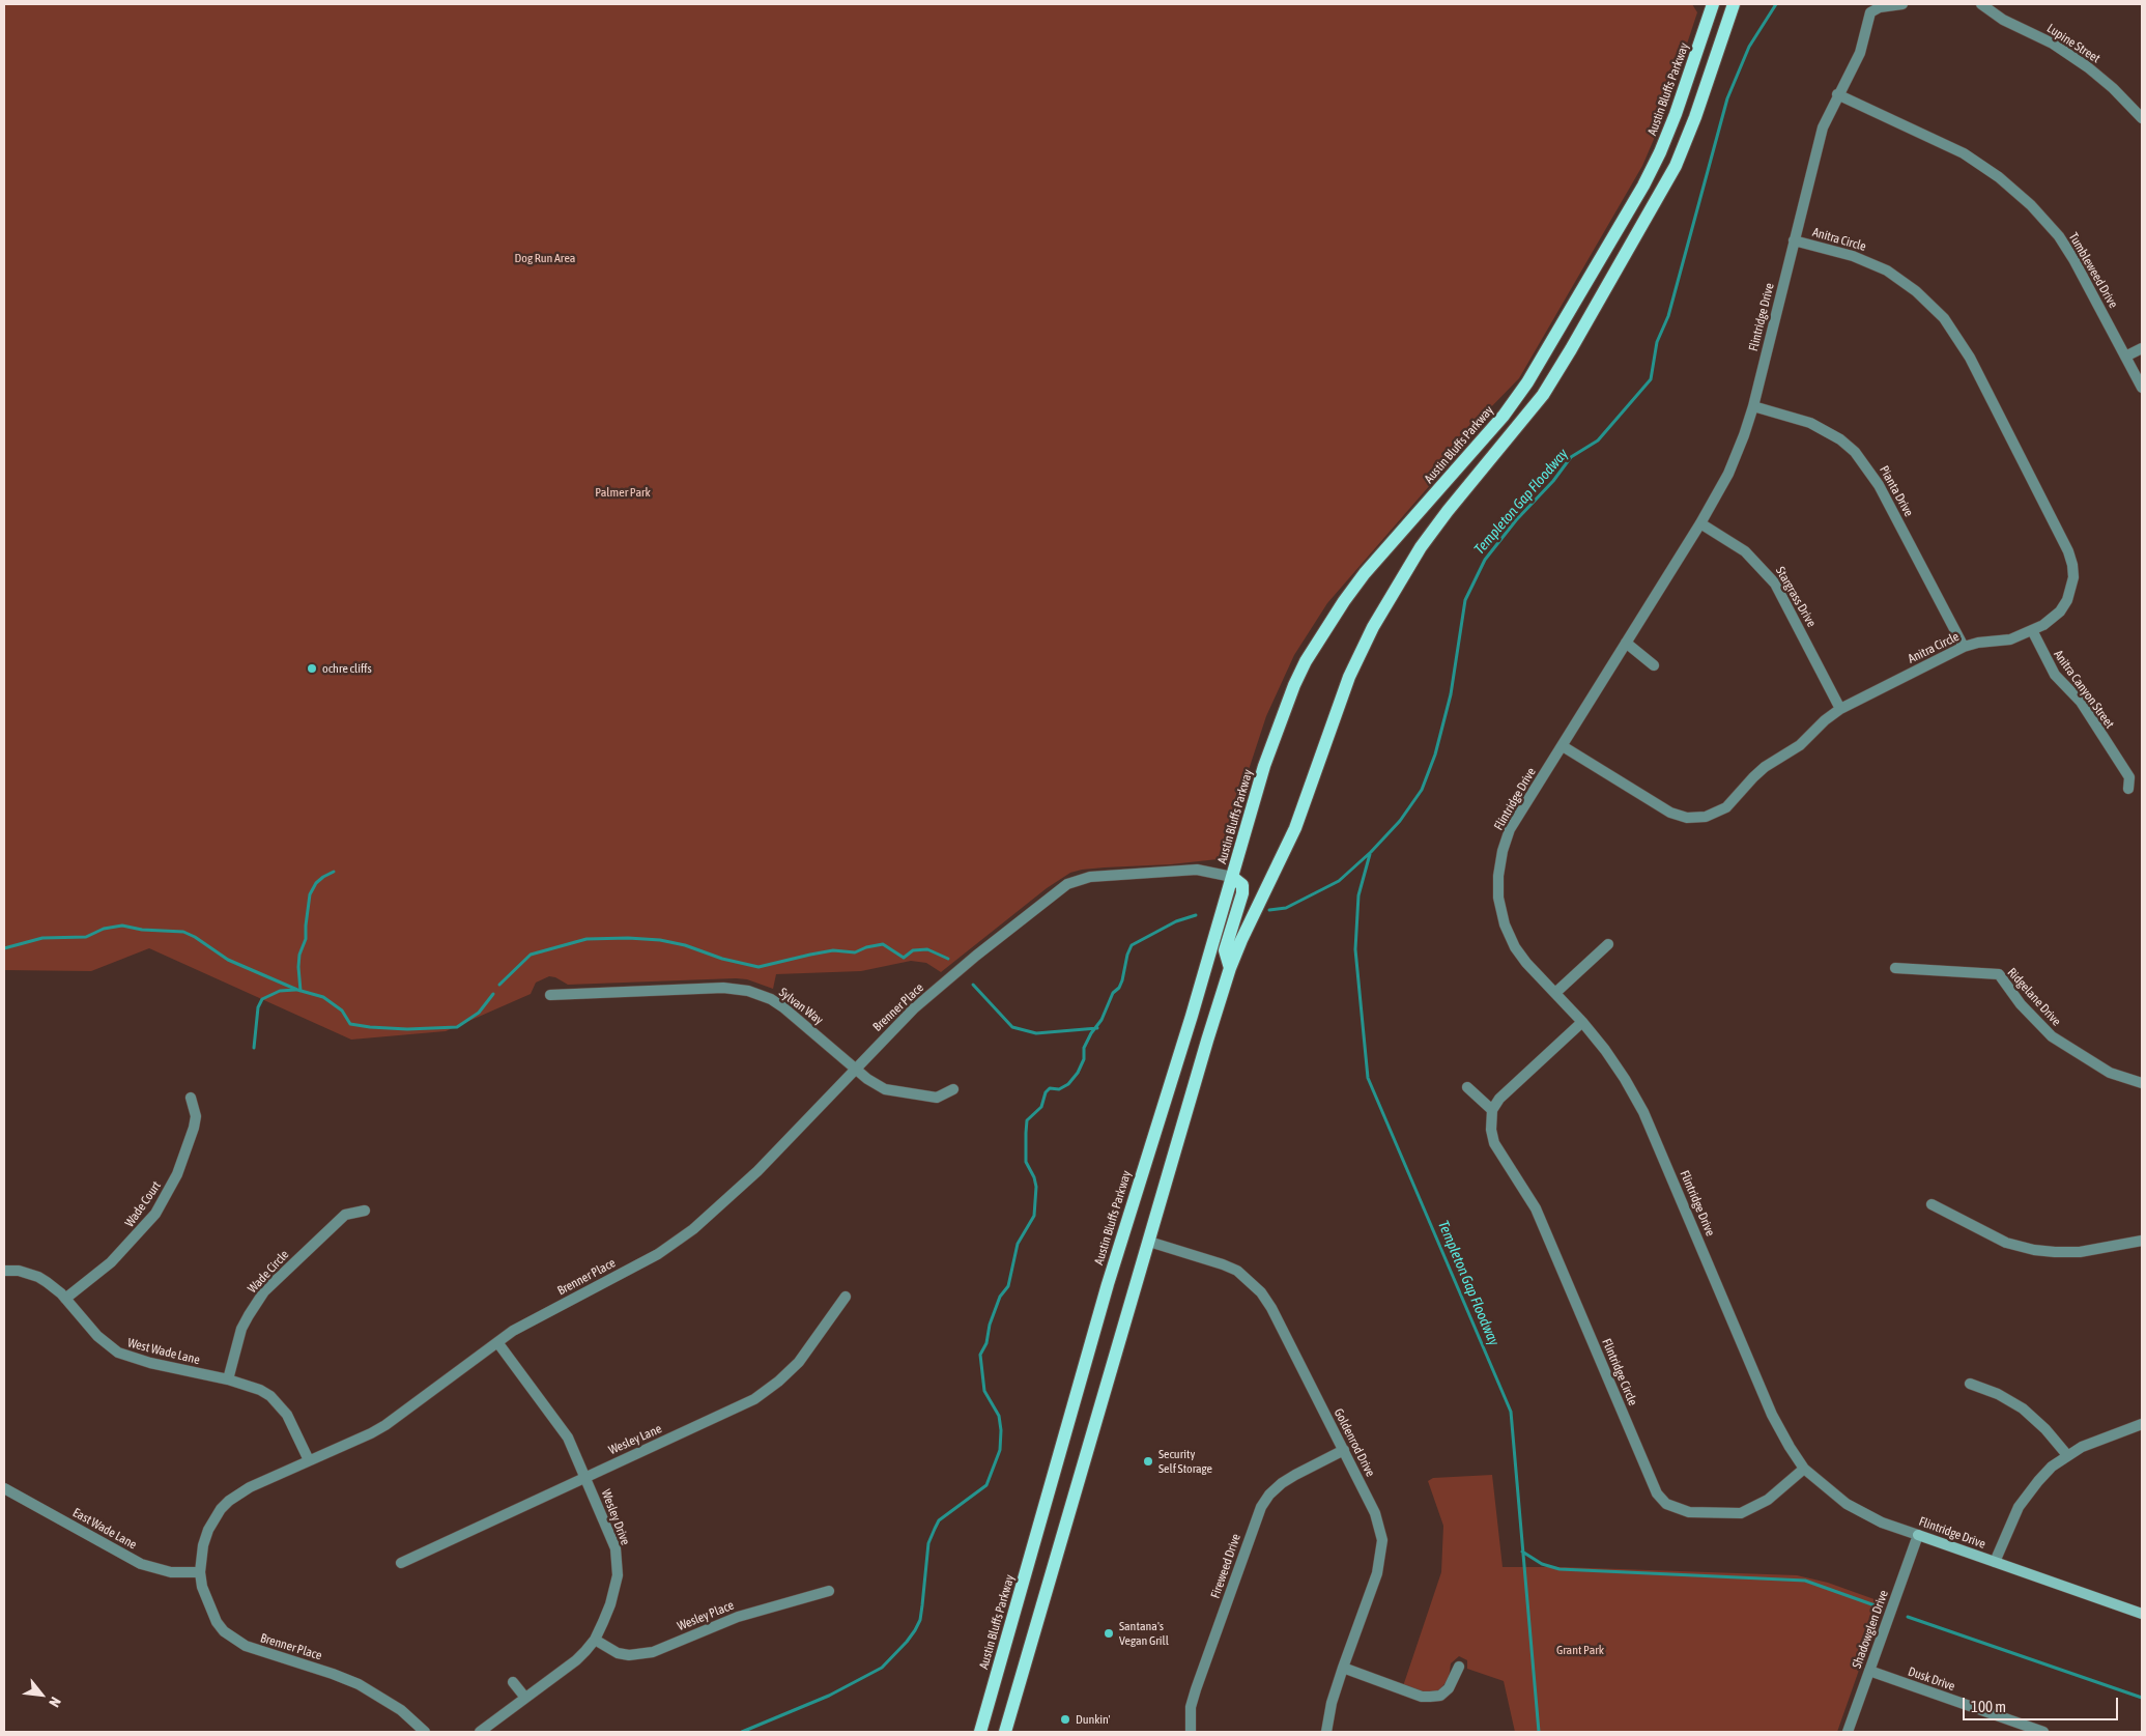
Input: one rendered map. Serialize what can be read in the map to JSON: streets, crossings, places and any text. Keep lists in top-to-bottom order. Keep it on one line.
{"streets":{"main road":["Austin Bluffs Parkway"],"street":["Lupine Street","Anitra Circle","Tumbleweed Drive","Flintridge Drive","Pianta Drive","Stargrass Drive","Anitra Canyon Street","Ridgelane Drive","Sylvan Way","Brenner Place","Wade Court","Wade Circle","West Wade Lane","Flintridge Circle","Wesley Lane","Goldenrod Drive","Wesley Drive","East Wade Lane","Fireweed Drive","Wesley Place","Shadowglen Drive","Dusk Drive"]},"crossings":[["Austin Bluffs Parkway","Brenner Place"],["Anitra Circle","Flintridge Drive"],["Anitra Circle","Pianta Drive"],["Anitra Circle","Stargrass Drive"],["Anitra Circle","Anitra Canyon Street"],["Tumbleweed Drive","Flintridge Drive"],["Flintridge Drive","Pianta Drive"],["Flintridge Drive","Stargrass Drive"],["Flintridge Drive","Flintridge Circle"],["Flintridge Drive","Shadowglen Drive"],["Sylvan Way","Brenner Place"],["Brenner Place","West Wade Lane"],["Brenner Place","Wesley Drive"],["Brenner Place","East Wade Lane"],["Wade Court","West Wade Lane"],["Wade Circle","West Wade Lane"],["Wesley Lane","Wesley Drive"],["Goldenrod Drive","Fireweed Drive"],["Wesley Drive","Wesley Place"],["Shadowglen Drive","Dusk Drive"]],"water":["Templeton Gap Floodway"],"parks":["Dog Run Area","Palmer Park","Grant Park"],"places":["ochre cliffs","Security Self Storage","Santana's Vegan Grill","Dunkin'"],"scale_bar":"100 m","north":"bottom right"}
